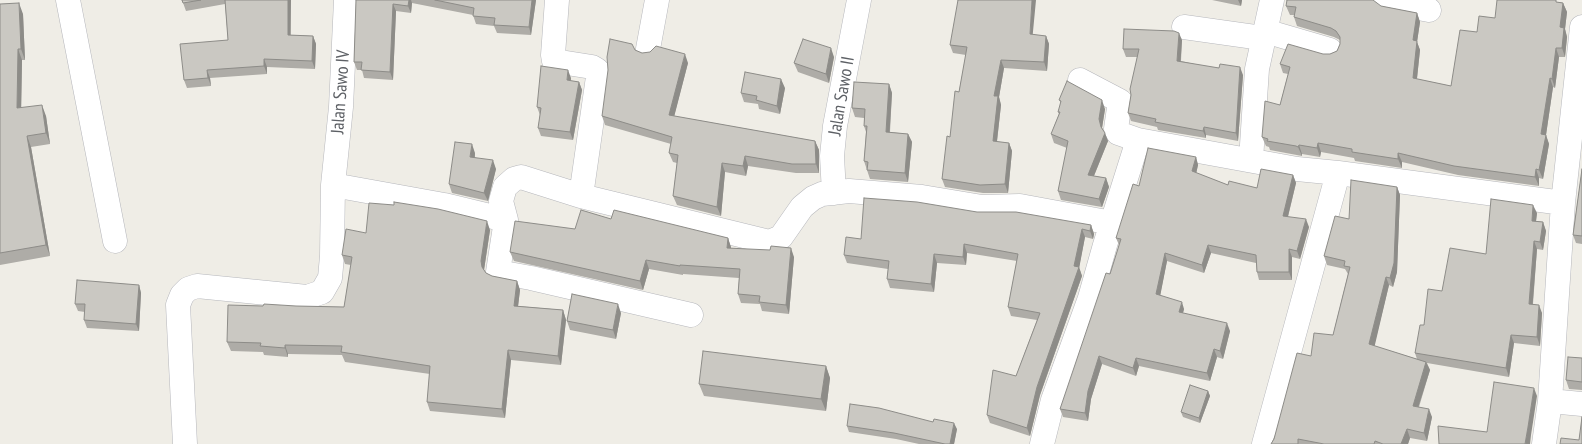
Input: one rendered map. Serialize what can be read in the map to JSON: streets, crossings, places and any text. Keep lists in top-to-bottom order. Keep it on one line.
{"streets":{"street":["Jalan Sawo IV","Jalan Sawo II"]}}
